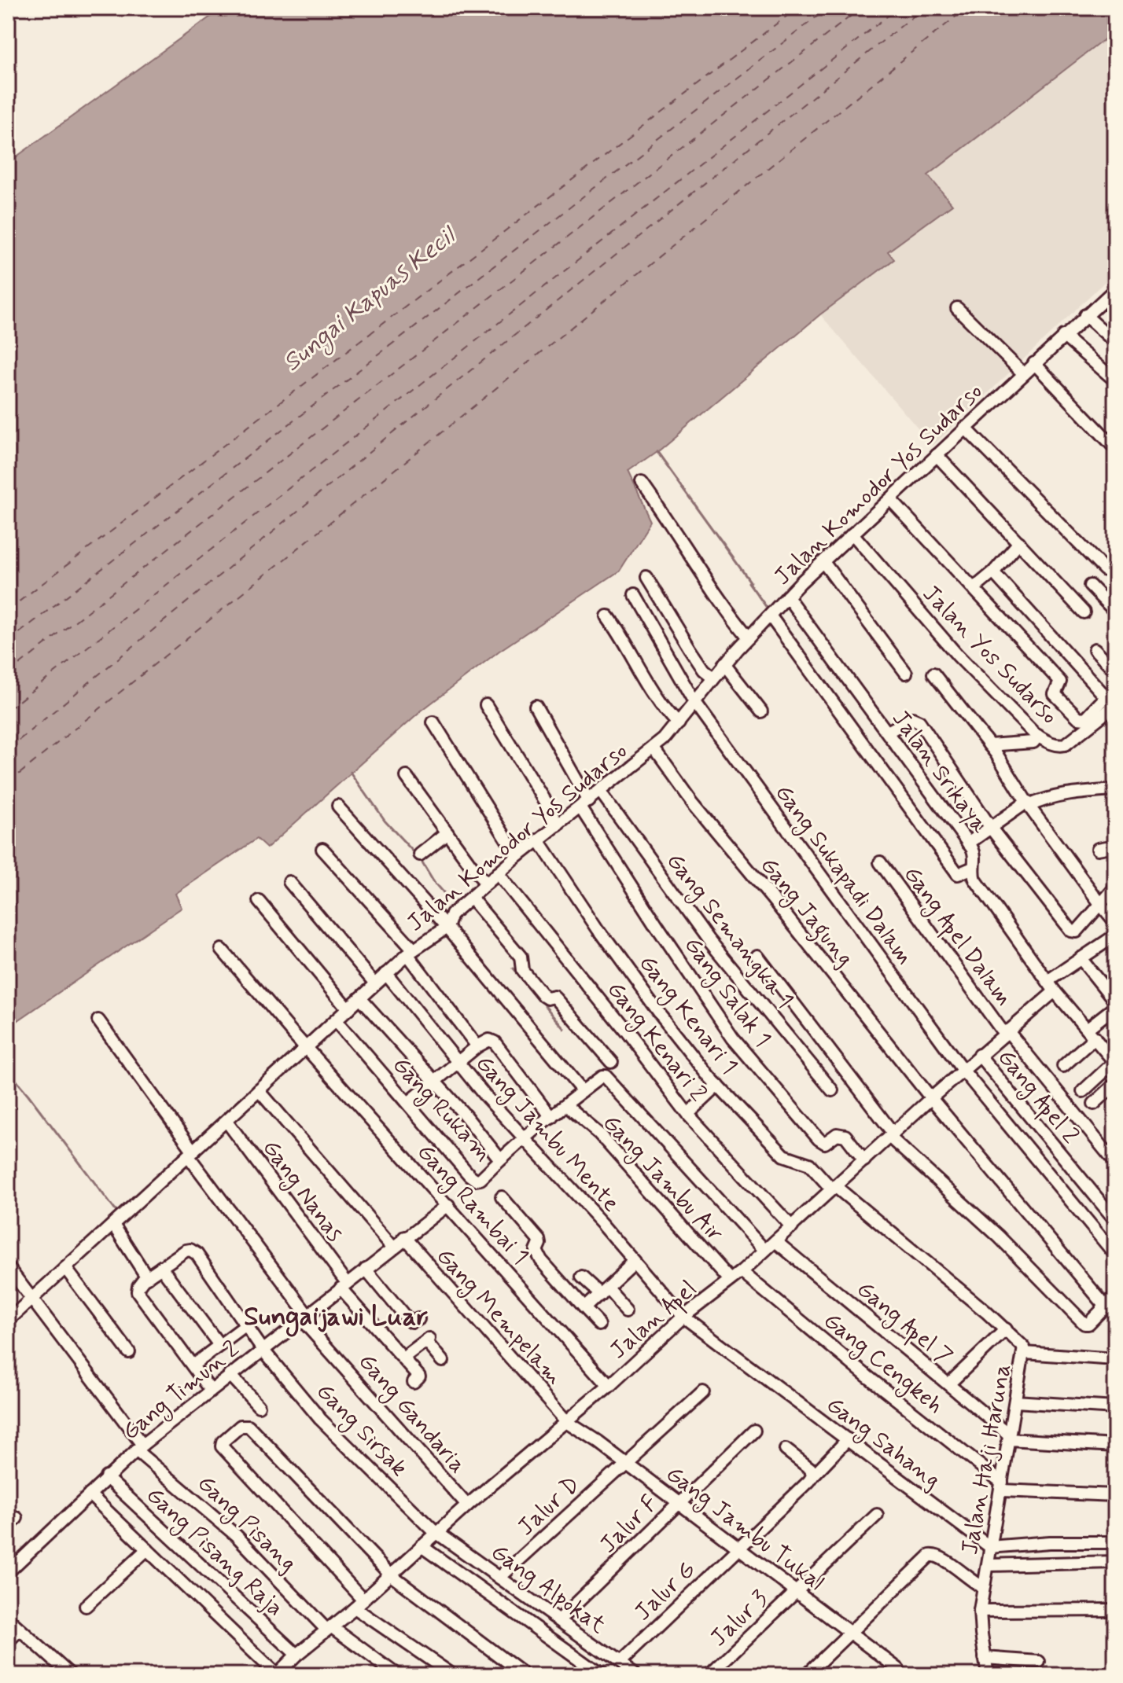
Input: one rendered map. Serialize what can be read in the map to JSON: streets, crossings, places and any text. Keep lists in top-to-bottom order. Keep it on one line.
{"streets":{"street":["Jalan Komodor Yos Sudarso","Jalan Yos Sudarso","Jalan Srikaya","Gang Sukapadi Dalam","Gang Jagung","Gang Semangka 1","Gang Apel Dalam","Gang Salak 1","Gang Kenari 1","Gang Kenari 2","Gang Apel 2","Gang Rukam","Gang Jambu Mente","Gang Jambu Air","Gang Nanas","Gang Rambai 1","Gang Mempelam","Jalan Apel","Gang Apel 7","Gang Cengkeh","Gang Timun 2","Gang Gandaria","Gang Sirsak","Gang Sahang","Jalan Haji Haruna","Jalur D","Gang Pisang","Jalur F","Gang Jambu Tukal","Gang Pisang Raja","Gang Alpokat","Jalur G","Jalur 3"]},"crossings":[["Jalan Komodor Yos Sudarso","Jalan Yos Sudarso"],["Jalan Komodor Yos Sudarso","Jalan Srikaya"],["Jalan Komodor Yos Sudarso","Gang Sukapadi Dalam"],["Jalan Komodor Yos Sudarso","Gang Jagung"],["Jalan Komodor Yos Sudarso","Gang Semangka 1"],["Jalan Komodor Yos Sudarso","Gang Salak 1"],["Jalan Komodor Yos Sudarso","Gang Kenari 1"],["Jalan Komodor Yos Sudarso","Gang Kenari 2"],["Jalan Komodor Yos Sudarso","Gang Rukam"],["Jalan Komodor Yos Sudarso","Gang Jambu Mente"],["Jalan Komodor Yos Sudarso","Gang Nanas"],["Jalan Komodor Yos Sudarso","Gang Rambai 1"],["Jalan Komodor Yos Sudarso","Gang Gandaria"],["Jalan Komodor Yos Sudarso","Gang Pisang"],["Jalan Srikaya","Jalan Apel"],["Gang Sukapadi Dalam","Jalan Apel"],["Gang Jagung","Jalan Apel"],["Gang Apel Dalam","Jalan Apel"],["Gang Salak 1","Jalan Apel"],["Gang Kenari 1","Jalan Apel"],["Gang Kenari 1","Jalan Haji Haruna"],["Gang Kenari 2","Jalan Apel"],["Gang Apel 2","Jalan Apel"],["Gang Rukam","Gang Jambu Mente"],["Gang Rukam","Gang Jambu Air"],["Gang Rukam","Jalan Apel"],["Gang Jambu Mente","Jalan Apel"],["Gang Jambu Mente","Gang Sahang"],["Gang Jambu Air","Jalan Apel"],["Gang Nanas","Gang Timun 2"],["Gang Rambai 1","Jalan Apel"],["Gang Rambai 1","Gang Timun 2"],["Gang Mempelam","Jalan Apel"],["Gang Mempelam","Gang Timun 2"],["Gang Mempelam","Gang Jambu Tukal"],["Jalan Apel","Gang Apel 7"],["Jalan Apel","Gang Cengkeh"],["Jalan Apel","Gang Gandaria"],["Jalan Apel","Gang Sirsak"],["Jalan Apel","Gang Sahang"],["Jalan Apel","Jalan Haji Haruna"],["Jalan Apel","Gang Pisang"],["Jalan Apel","Gang Jambu Tukal"],["Jalan Apel","Gang Pisang Raja"],["Jalan Apel","Gang Alpokat"],["Gang Apel 7","Jalan Haji Haruna"],["Gang Cengkeh","Jalan Haji Haruna"],["Gang Timun 2","Gang Gandaria"],["Gang Timun 2","Gang Sirsak"],["Gang Timun 2","Gang Pisang"],["Gang Timun 2","Gang Pisang Raja"],["Gang Sirsak","Gang Alpokat"],["Gang Sahang","Jalan Haji Haruna"],["Gang Sahang","Jalur G"],["Jalur D","Gang Jambu Tukal"],["Jalur D","Gang Alpokat"],["Jalur F","Gang Jambu Tukal"],["Jalur F","Gang Alpokat"],["Gang Jambu Tukal","Jalur G"],["Gang Jambu Tukal","Jalur 3"],["Gang Alpokat","Jalur G"]],"districts":["Sungaijawi Luar"],"water":["Sungai Kapuas Kecil"]}
